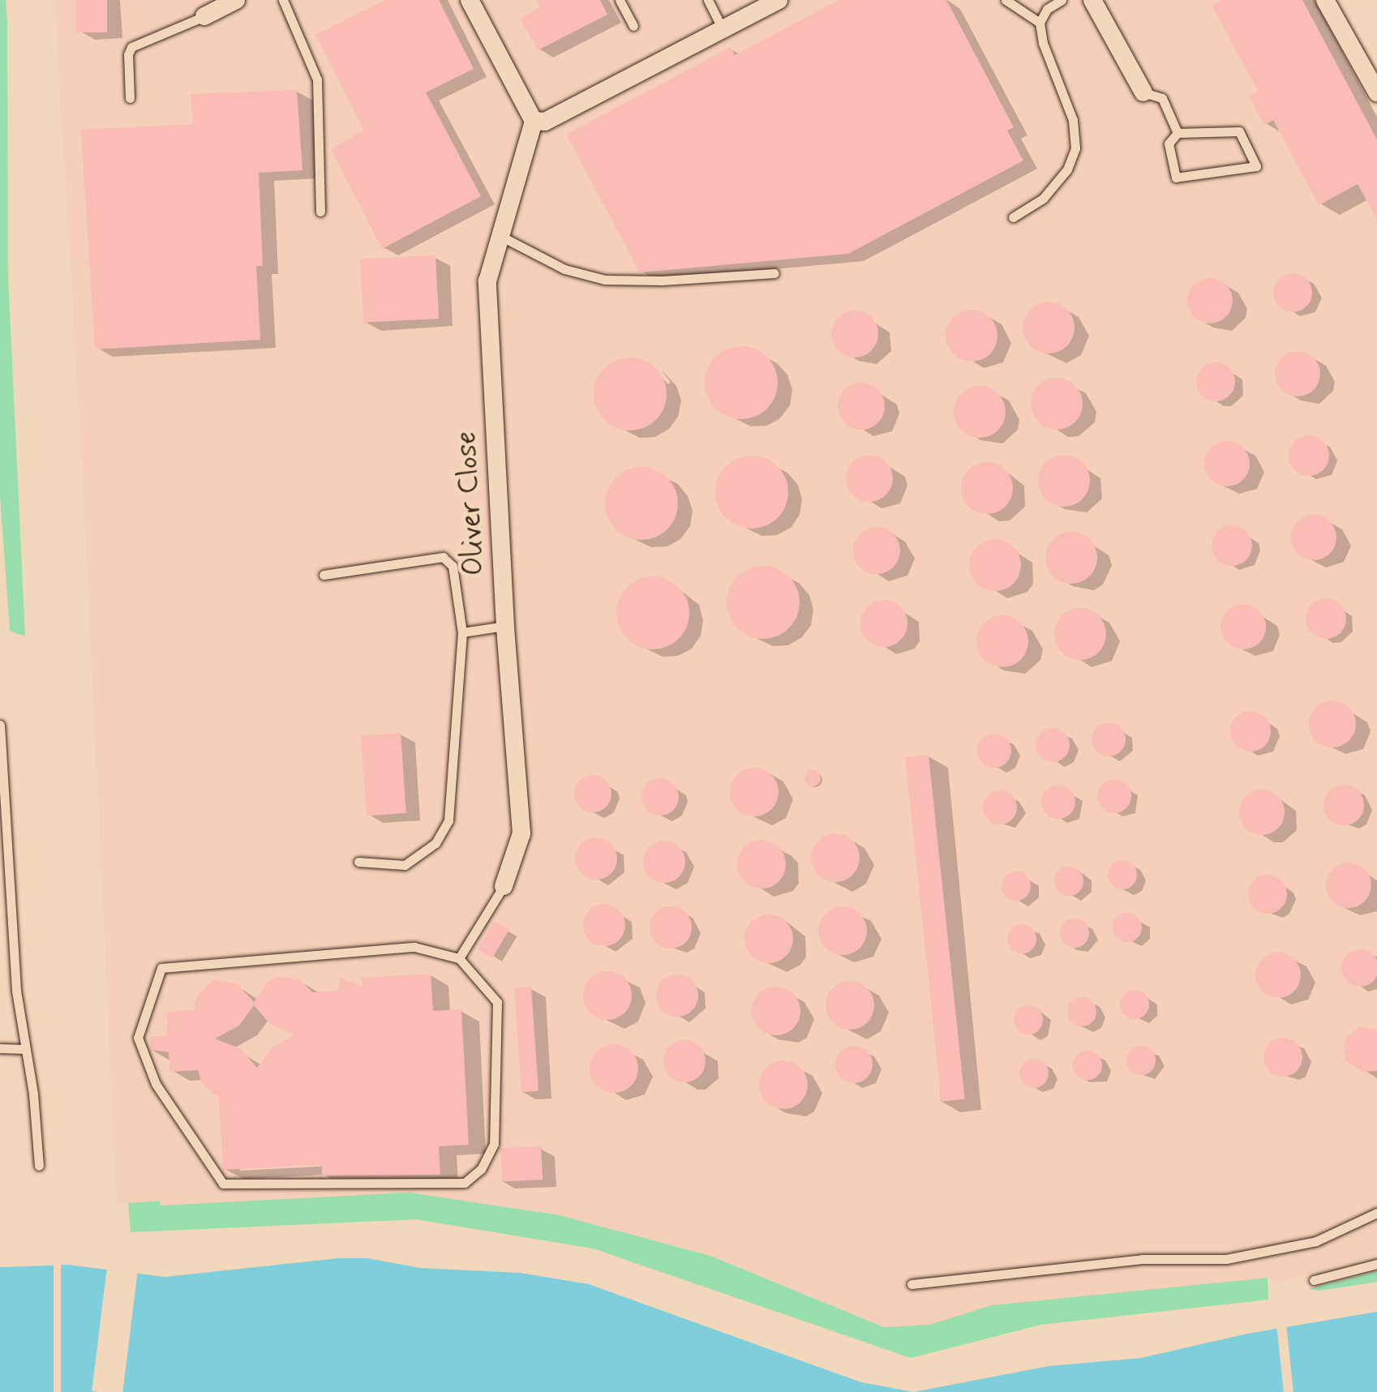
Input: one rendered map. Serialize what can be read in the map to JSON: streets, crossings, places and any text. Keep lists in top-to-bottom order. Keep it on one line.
{"streets":{"street":["Oliver Close"]}}
